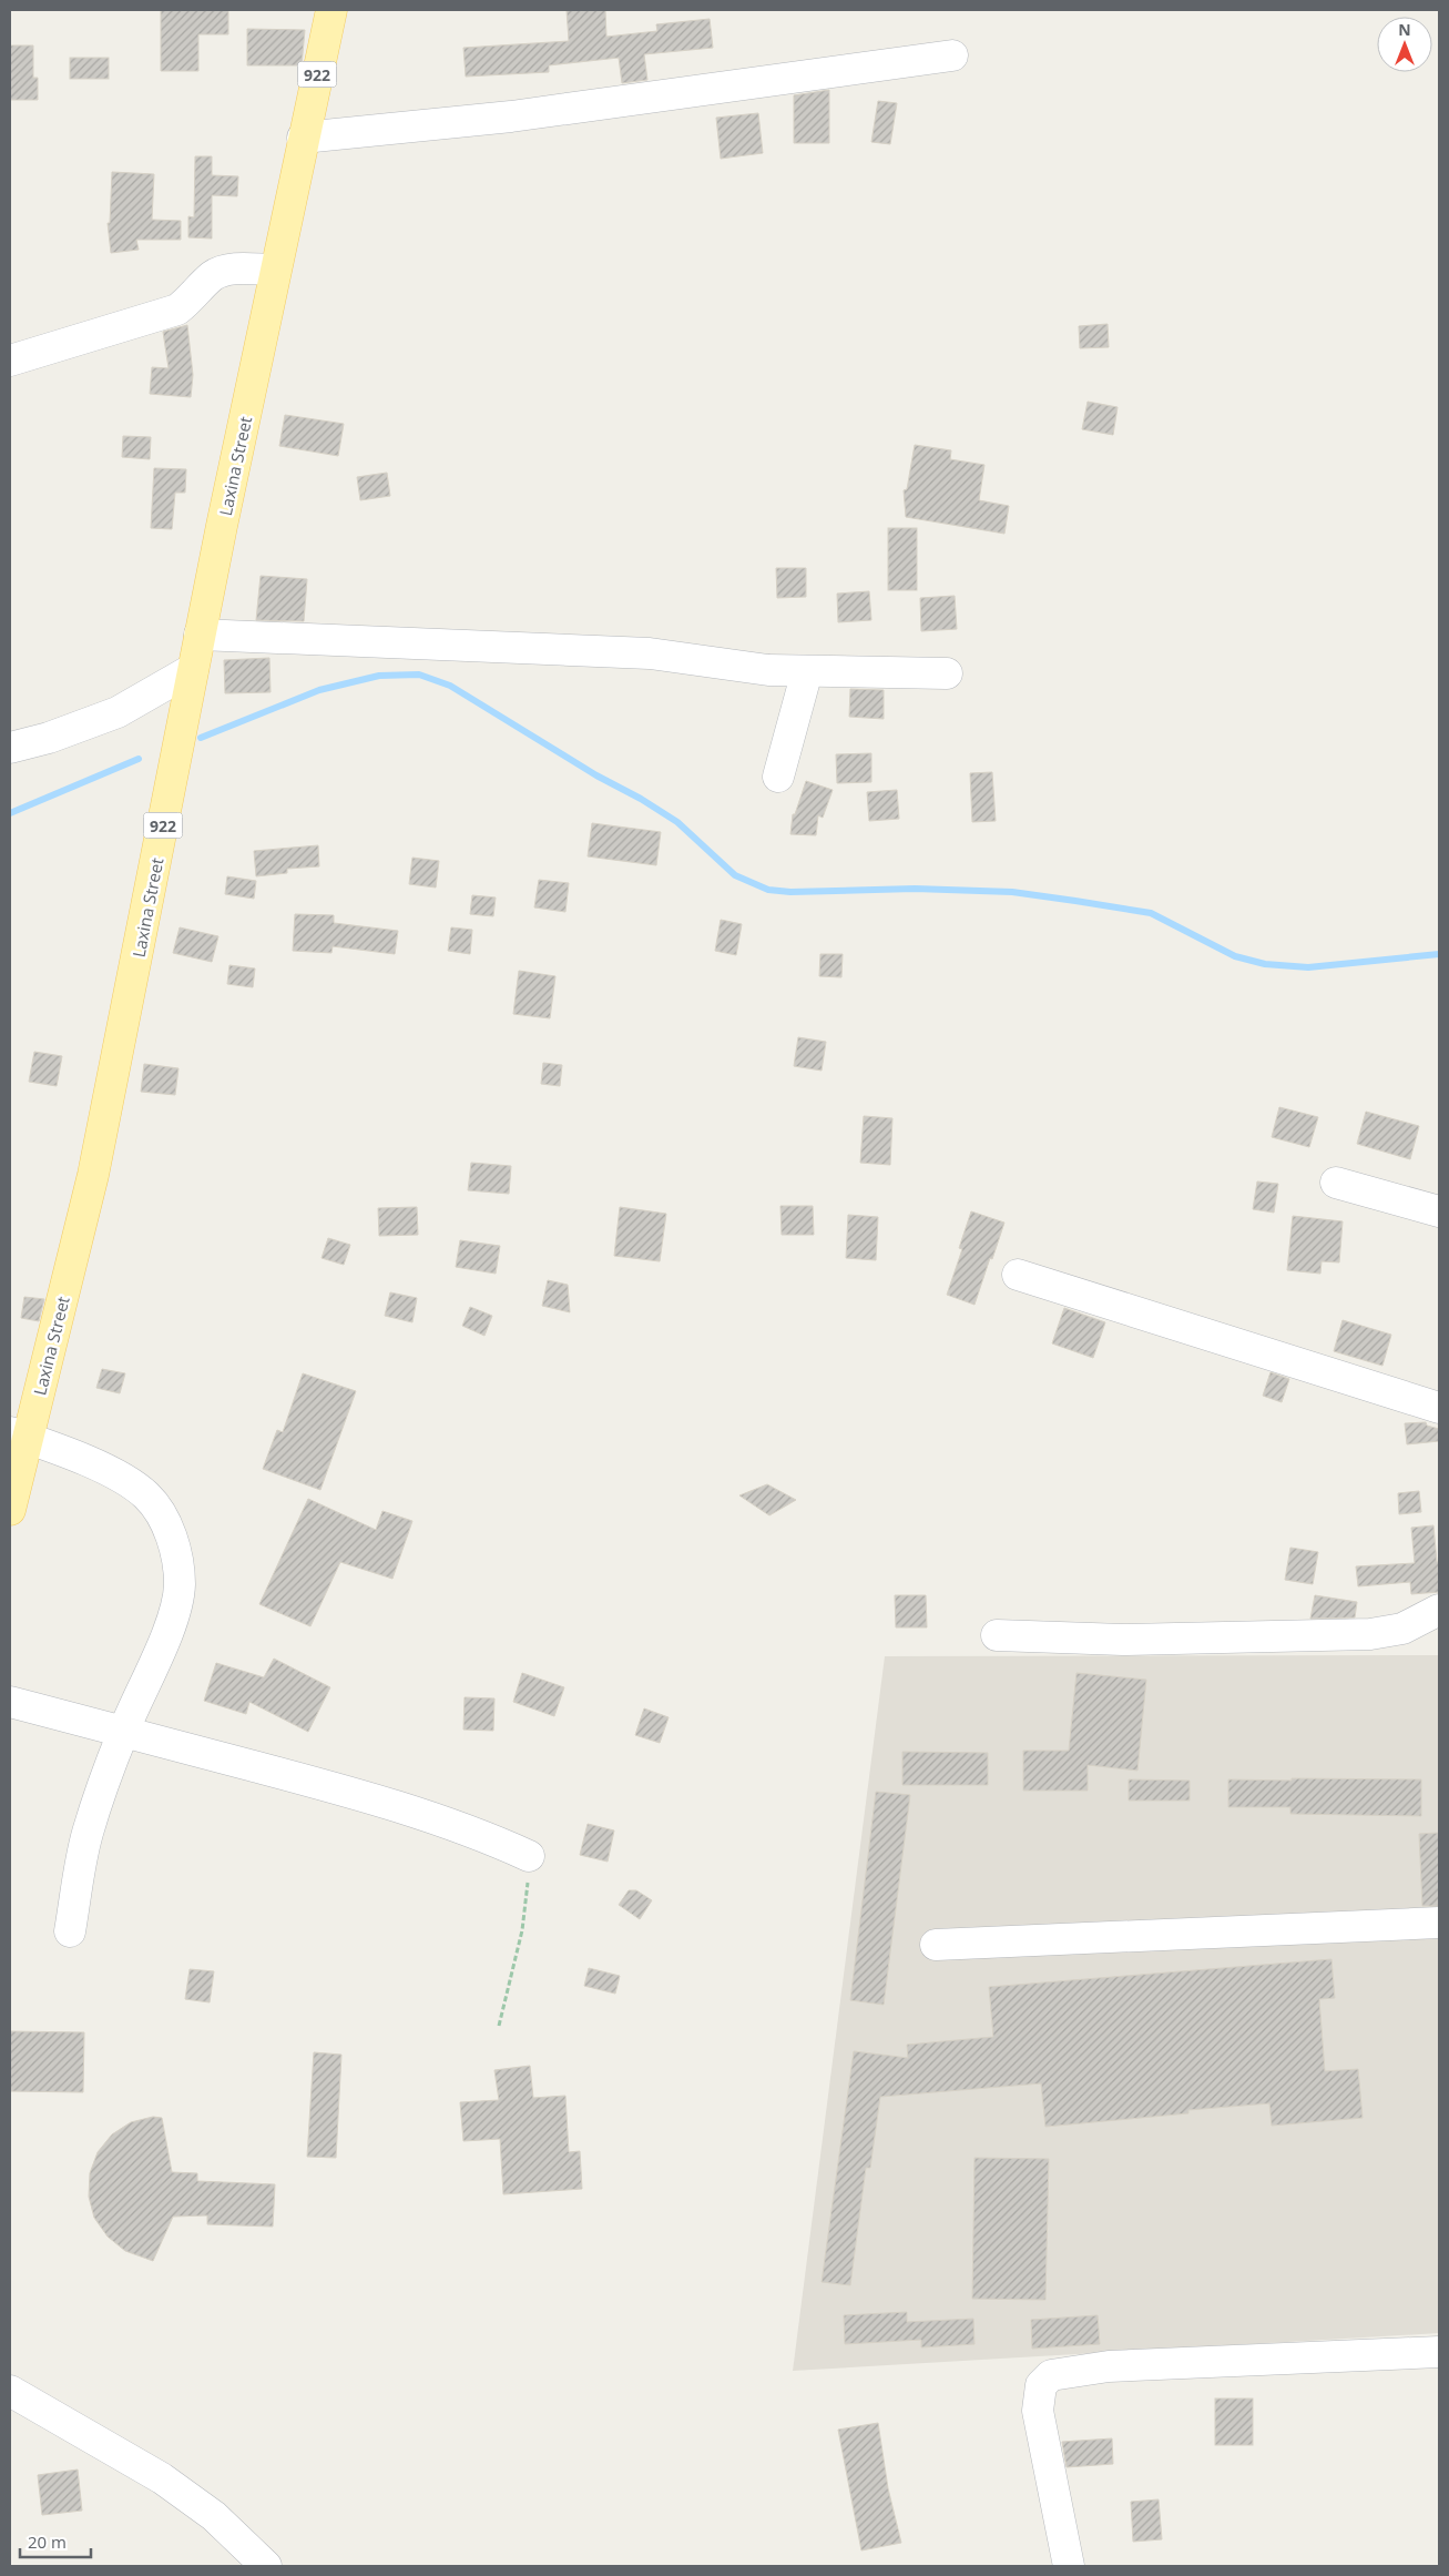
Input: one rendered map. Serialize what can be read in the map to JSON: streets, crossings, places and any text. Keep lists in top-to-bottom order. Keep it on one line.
{"streets":{"main road":["922","Laxina Street"]},"crossings":[["922","Laxina Street"]],"scale_bar":"20 m","north":"top"}
